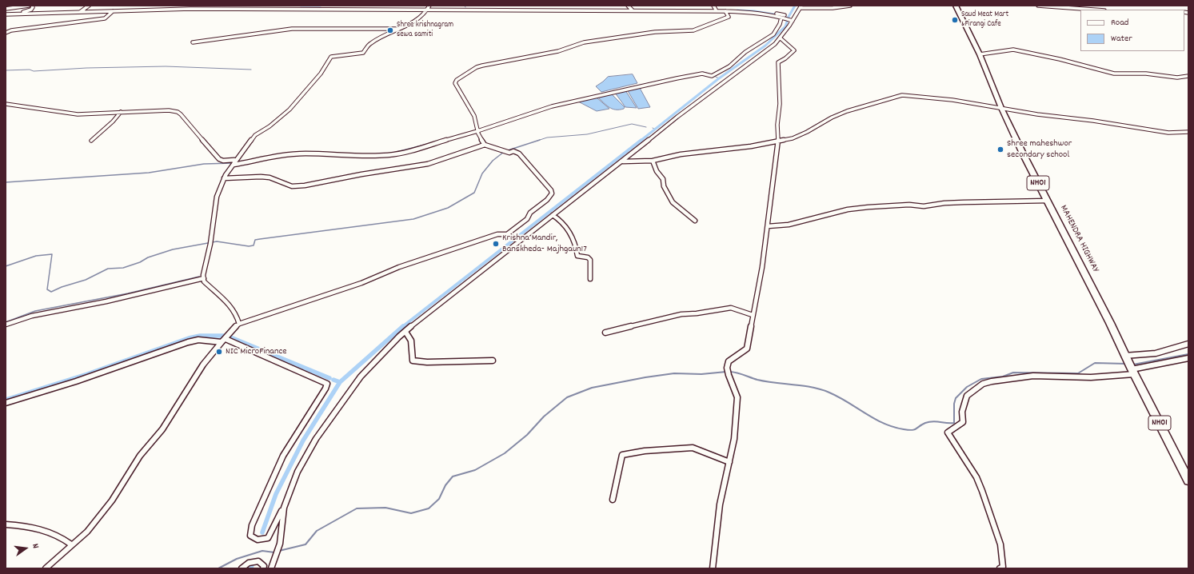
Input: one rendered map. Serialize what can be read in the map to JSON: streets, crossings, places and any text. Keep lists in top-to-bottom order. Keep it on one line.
{"streets":{"highway":["NH01","MAHENDRA HIGHWAY"]},"places":["Saud Meat Mart &Firangi Cafe","Shree krishnagram sewa samiti","Shree maheshwor secondary school","Krishna Mandir, Banskheda- Majhgaun17","NIC MicroFinance"],"legend":["Road","Water"],"north":"right"}
